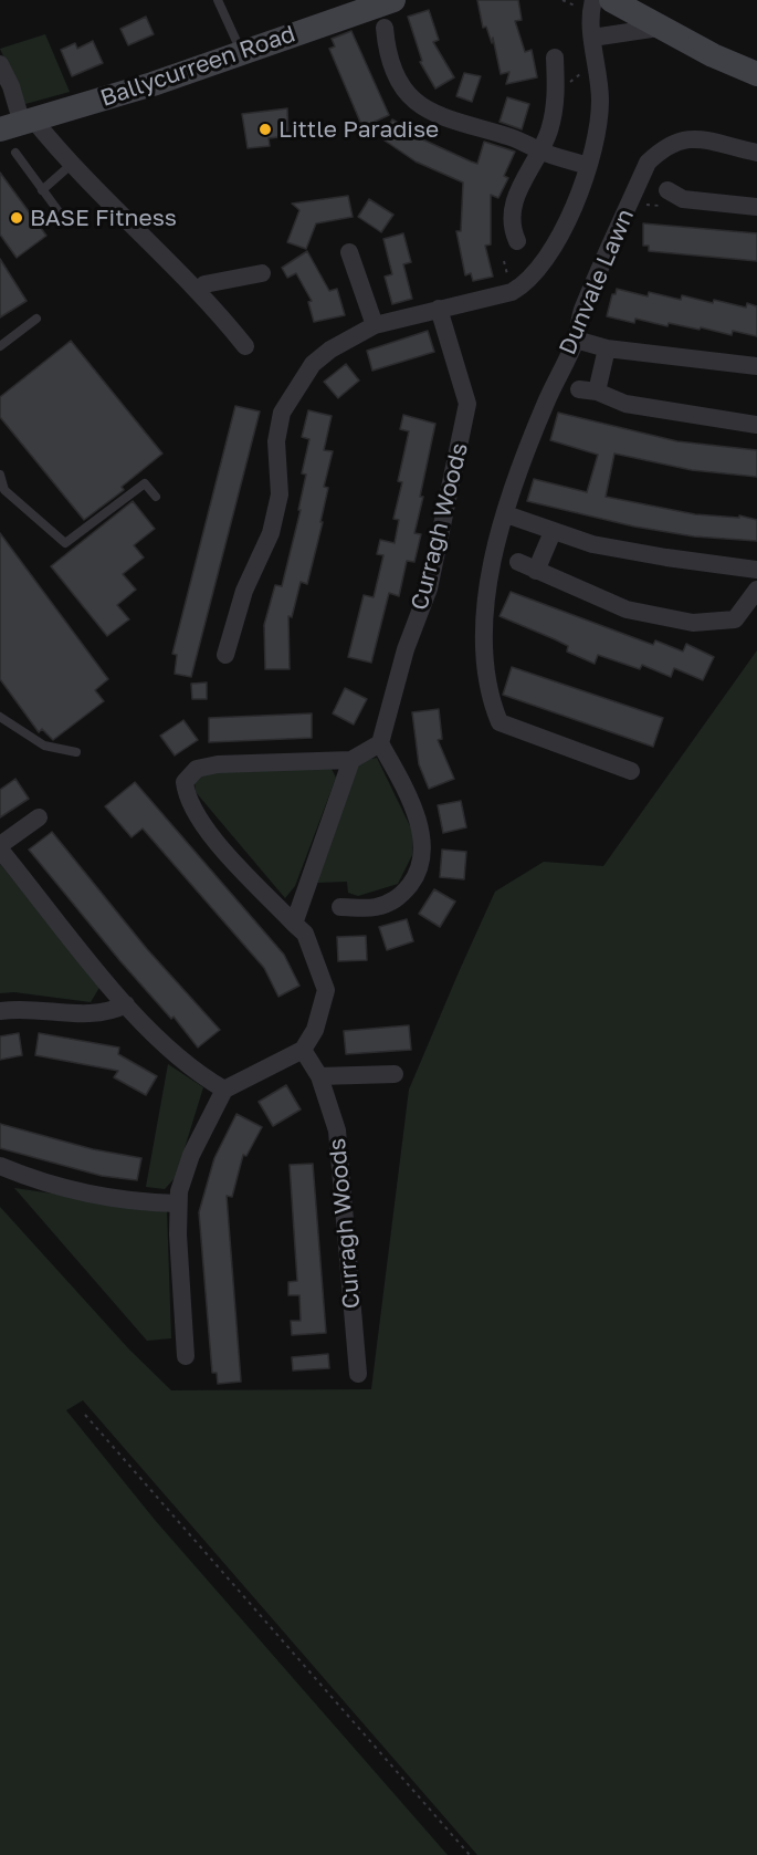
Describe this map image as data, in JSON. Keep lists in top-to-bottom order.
{
  "streets": {
    "main road": ["Ballycurreen Road"],
    "street": ["Dunvale Lawn", "Curragh Woods"]
  },
  "places": ["Little Paradise", "BASE Fitness"]
}
